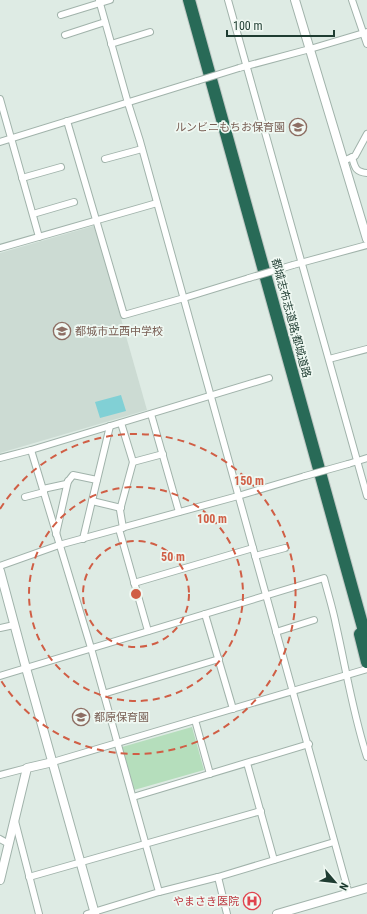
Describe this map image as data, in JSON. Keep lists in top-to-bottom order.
{
  "streets": {
    "highway": ["都城志布志道路;都城道路"]
  },
  "places": {
    "school or university": ["ルンビニもちお保育園", "都城市立西中学校", "都原保育園"],
    "hospital": ["やまさき医院"]
  },
  "scale_bar": "100 m",
  "north": "bottom right",
  "rings": ["150 m", "100 m", "50 m"]
}
